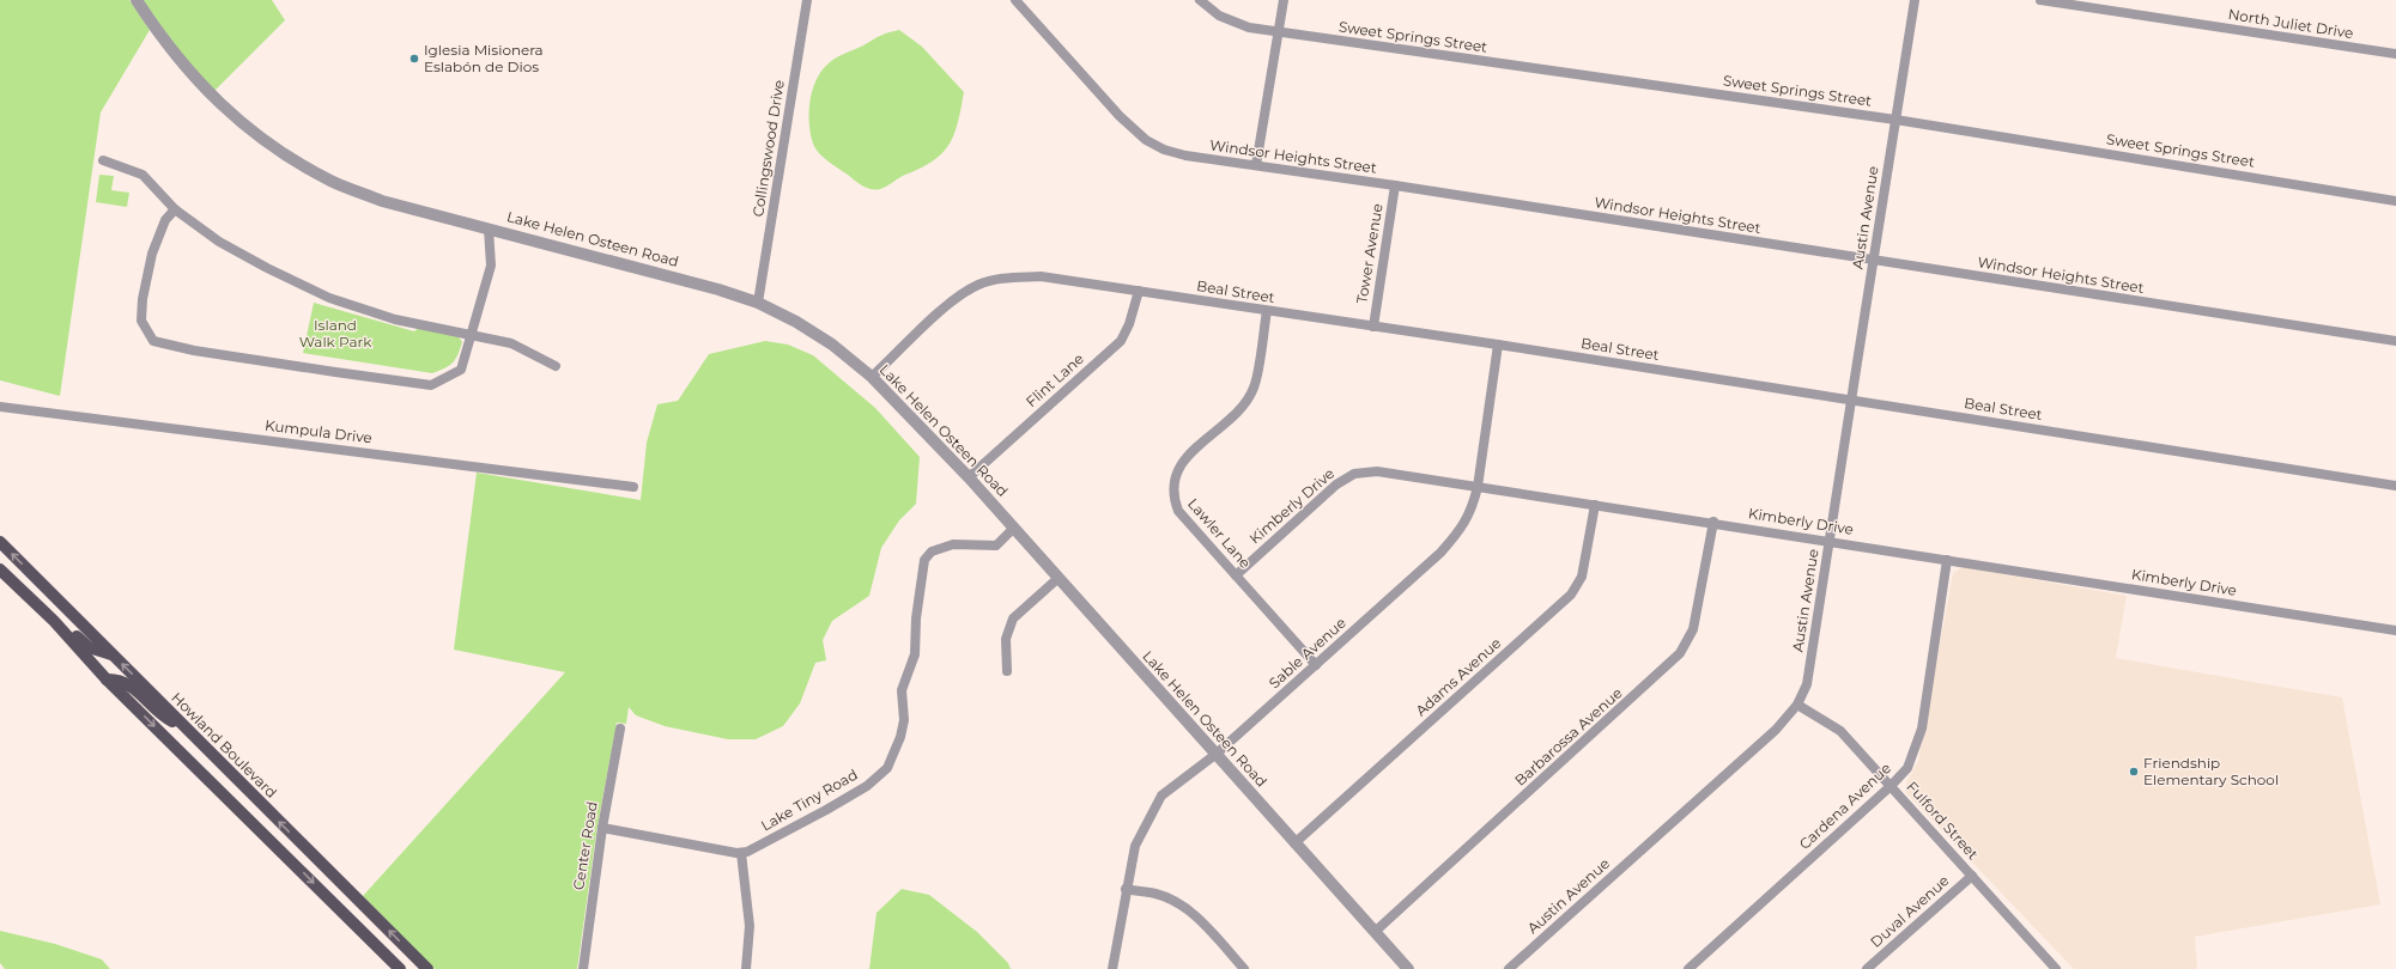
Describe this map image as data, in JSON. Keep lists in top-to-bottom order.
{
  "streets": {
    "main road": ["Howland Boulevard"],
    "street": [
      "North Juliet Drive",
      "Sweet Springs Street",
      "Collingswood Drive",
      "Windsor Heights Street",
      "Austin Avenue",
      "Lake Helen Osteen Road",
      "Tower Avenue",
      "Beal Street",
      "Flint Lane",
      "Kumpula Drive",
      "Kimberly Drive",
      "Lawler Lane",
      "Sable Avenue",
      "Adams Avenue",
      "Barbarossa Avenue",
      "Lake Tiny Road",
      "Cardena Avenue",
      "Fulford Street",
      "Center Road",
      "Duval Avenue"
    ]
  },
  "crossings": [
    ["Sweet Springs Street", "Austin Avenue"],
    ["Collingswood Drive", "Lake Helen Osteen Road"],
    ["Windsor Heights Street", "Austin Avenue"],
    ["Windsor Heights Street", "Tower Avenue"],
    ["Austin Avenue", "Beal Street"],
    ["Austin Avenue", "Kimberly Drive"],
    ["Austin Avenue", "Fulford Street"],
    ["Lake Helen Osteen Road", "Beal Street"],
    ["Lake Helen Osteen Road", "Flint Lane"],
    ["Lake Helen Osteen Road", "Sable Avenue"],
    ["Lake Helen Osteen Road", "Adams Avenue"],
    ["Lake Helen Osteen Road", "Barbarossa Avenue"],
    ["Lake Helen Osteen Road", "Lake Tiny Road"],
    ["Tower Avenue", "Beal Street"],
    ["Beal Street", "Flint Lane"],
    ["Beal Street", "Lawler Lane"],
    ["Beal Street", "Sable Avenue"],
    ["Kimberly Drive", "Lawler Lane"],
    ["Kimberly Drive", "Sable Avenue"],
    ["Kimberly Drive", "Adams Avenue"],
    ["Kimberly Drive", "Barbarossa Avenue"],
    ["Kimberly Drive", "Cardena Avenue"],
    ["Lawler Lane", "Sable Avenue"],
    ["Cardena Avenue", "Fulford Street"],
    ["Fulford Street", "Duval Avenue"]
  ],
  "parks": ["Island Walk Park"],
  "places": ["Iglesia Misionera Eslabón de Dios", "Friendship Elementary School"]
}
